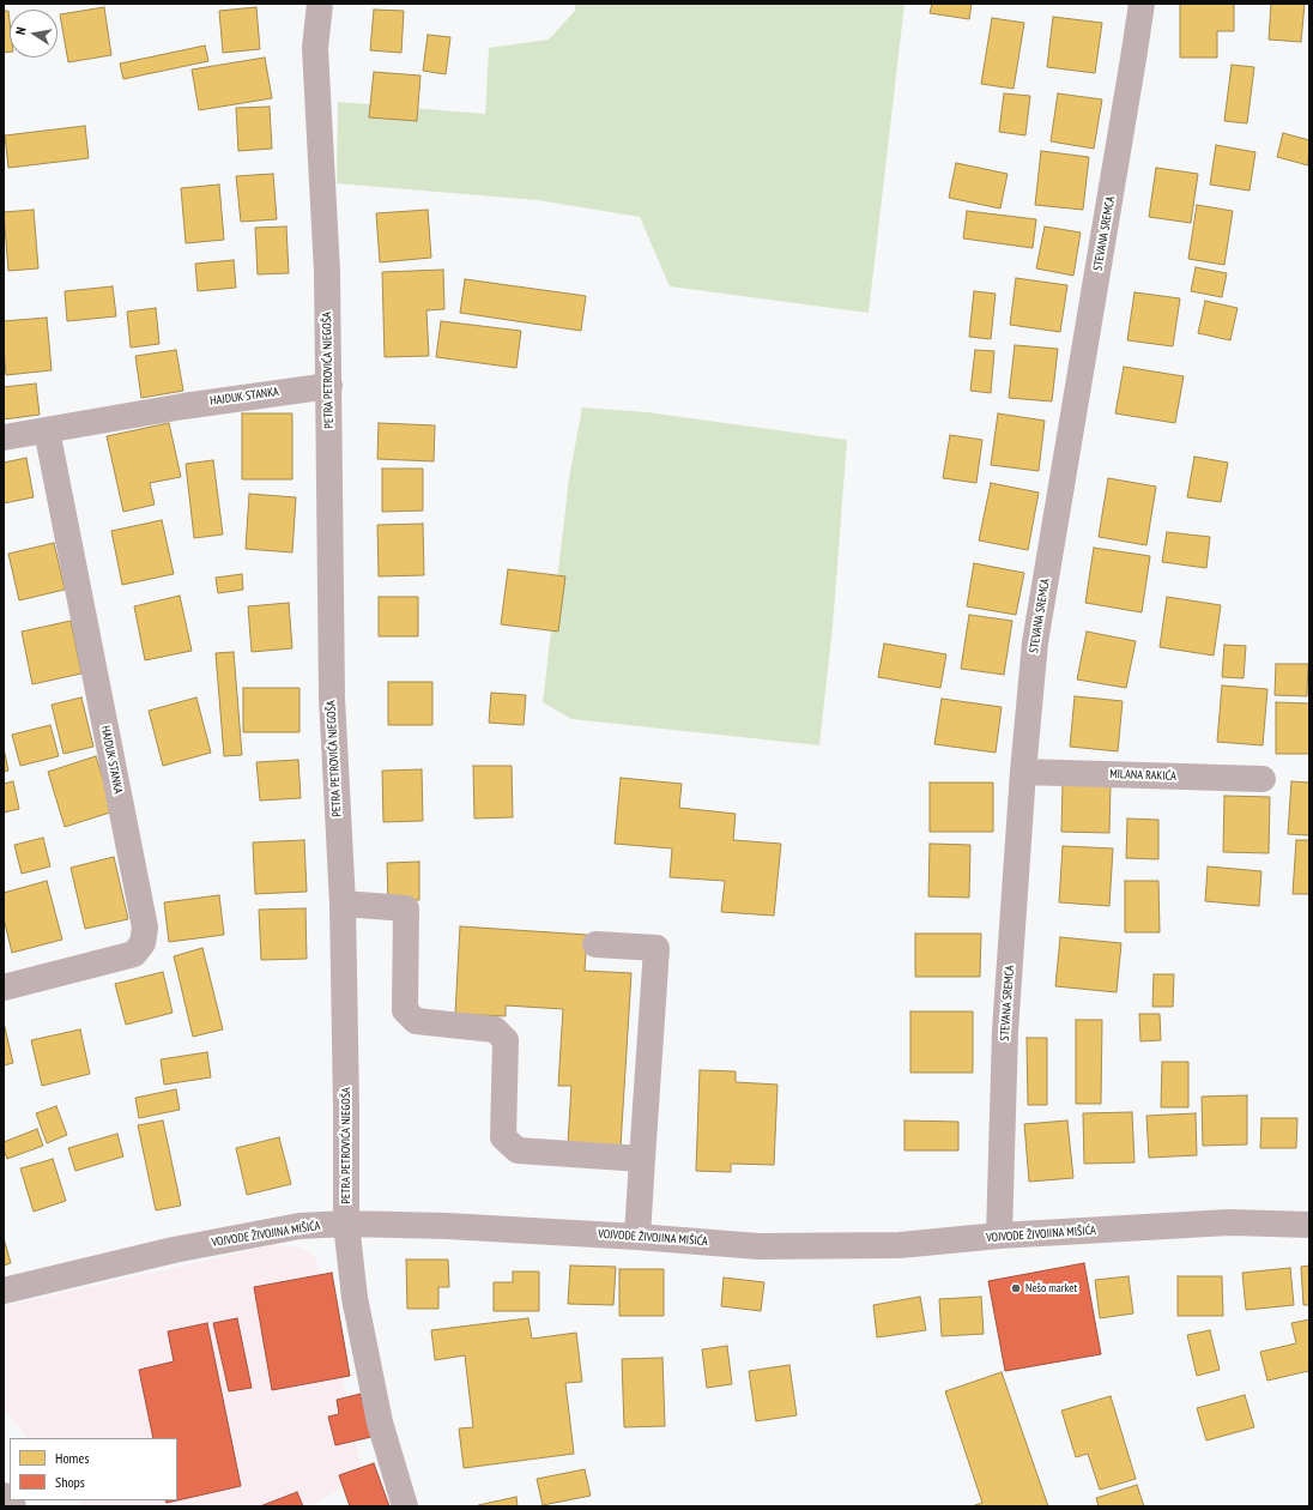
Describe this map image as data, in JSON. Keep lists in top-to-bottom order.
{
  "streets": {
    "street": [
      "STEVANA SREMCA",
      "PETRA PETROVIĆA NJEGOŠA",
      "HAJDUK STANKA",
      "MILANA RAKIĆA",
      "VOJVODE ŽIVOJINA MIŠIĆA"
    ]
  },
  "crossings": [
    ["STEVANA SREMCA", "MILANA RAKIĆA"],
    ["STEVANA SREMCA", "VOJVODE ŽIVOJINA MIŠIĆA"],
    ["PETRA PETROVIĆA NJEGOŠA", "HAJDUK STANKA"],
    ["PETRA PETROVIĆA NJEGOŠA", "VOJVODE ŽIVOJINA MIŠIĆA"]
  ],
  "places": ["Nešo market"],
  "legend": ["Homes", "Shops"],
  "north": "left"
}
